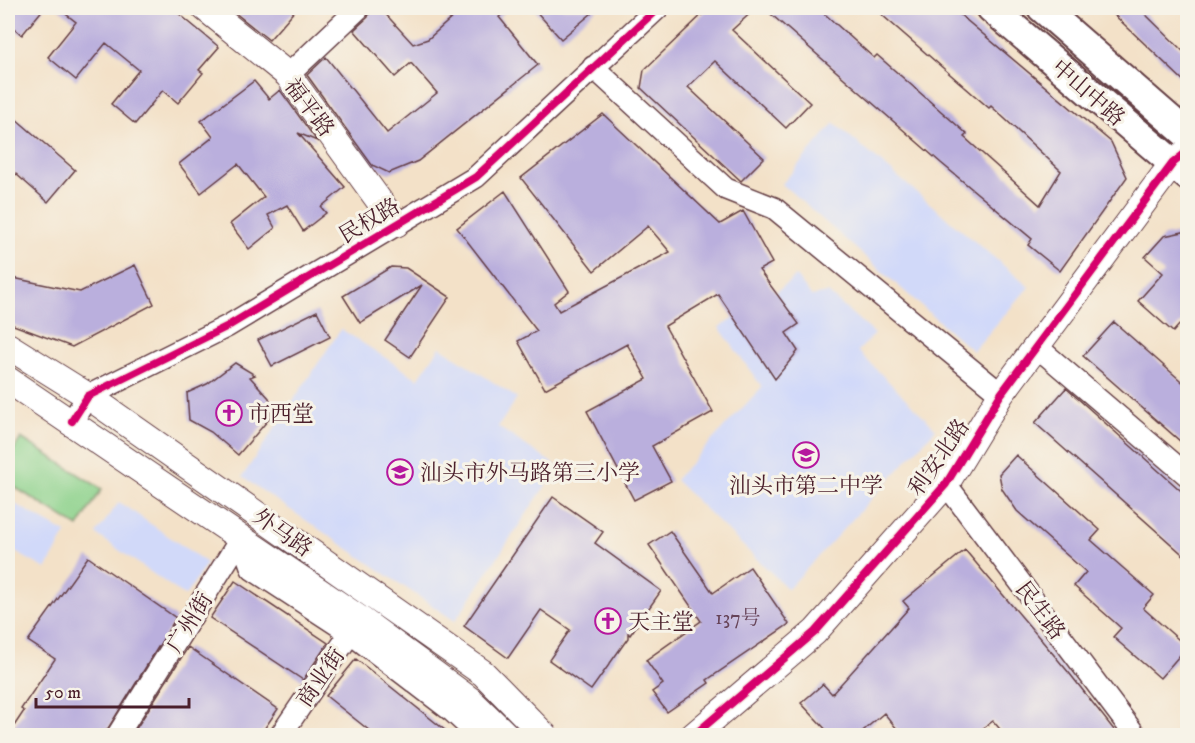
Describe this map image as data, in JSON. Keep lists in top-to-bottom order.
{
  "streets": {
    "main road": ["中山中路"],
    "street": [
      "福平路",
      "民权路",
      "利安北路",
      "外马路",
      "民生路",
      "广州街",
      "商业街"
    ]
  },
  "crossings": [
    ["中山中路", "利安北路"],
    ["福平路", "民权路"],
    ["民权路", "外马路"],
    ["利安北路", "民生路"],
    ["外马路", "广州街"],
    ["外马路", "商业街"]
  ],
  "places": {
    "church": ["市西堂", "天主堂"],
    "school or university": ["汕头市第二中学", "汕头市外马路第三小学"]
  },
  "house_numbers": ["137号"],
  "scale_bar": "50 m"
}
